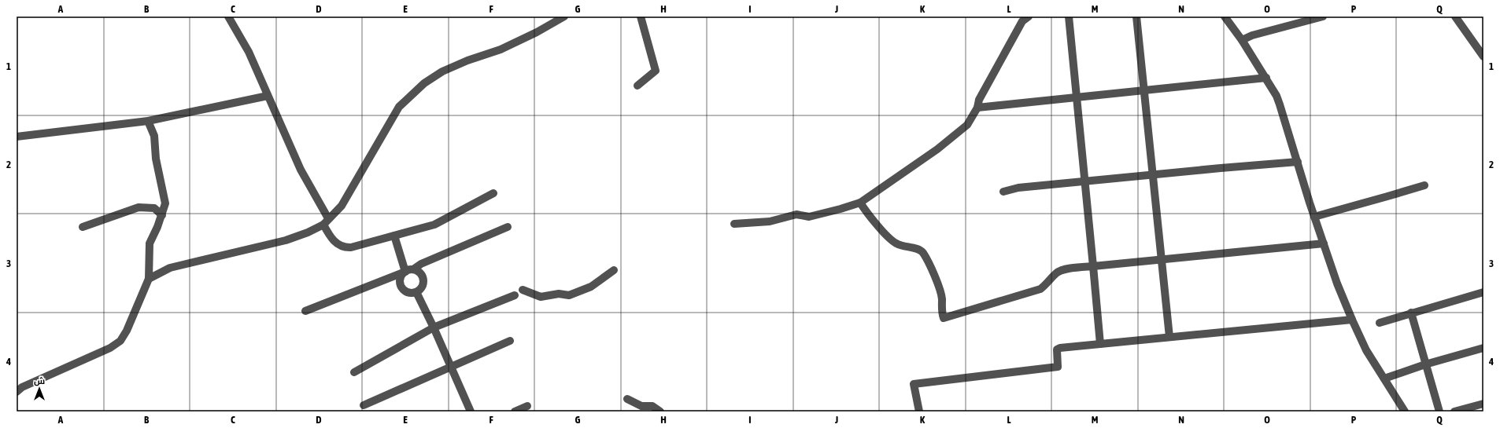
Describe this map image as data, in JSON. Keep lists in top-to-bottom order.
{
  "north": "top",
  "grid": {
    "columns": [
      "A",
      "B",
      "C",
      "D",
      "E",
      "F",
      "G",
      "H",
      "I",
      "J",
      "K",
      "L",
      "M",
      "N",
      "O",
      "P",
      "Q"
    ],
    "rows": [
      "1",
      "2",
      "3",
      "4"
    ]
  }
}
